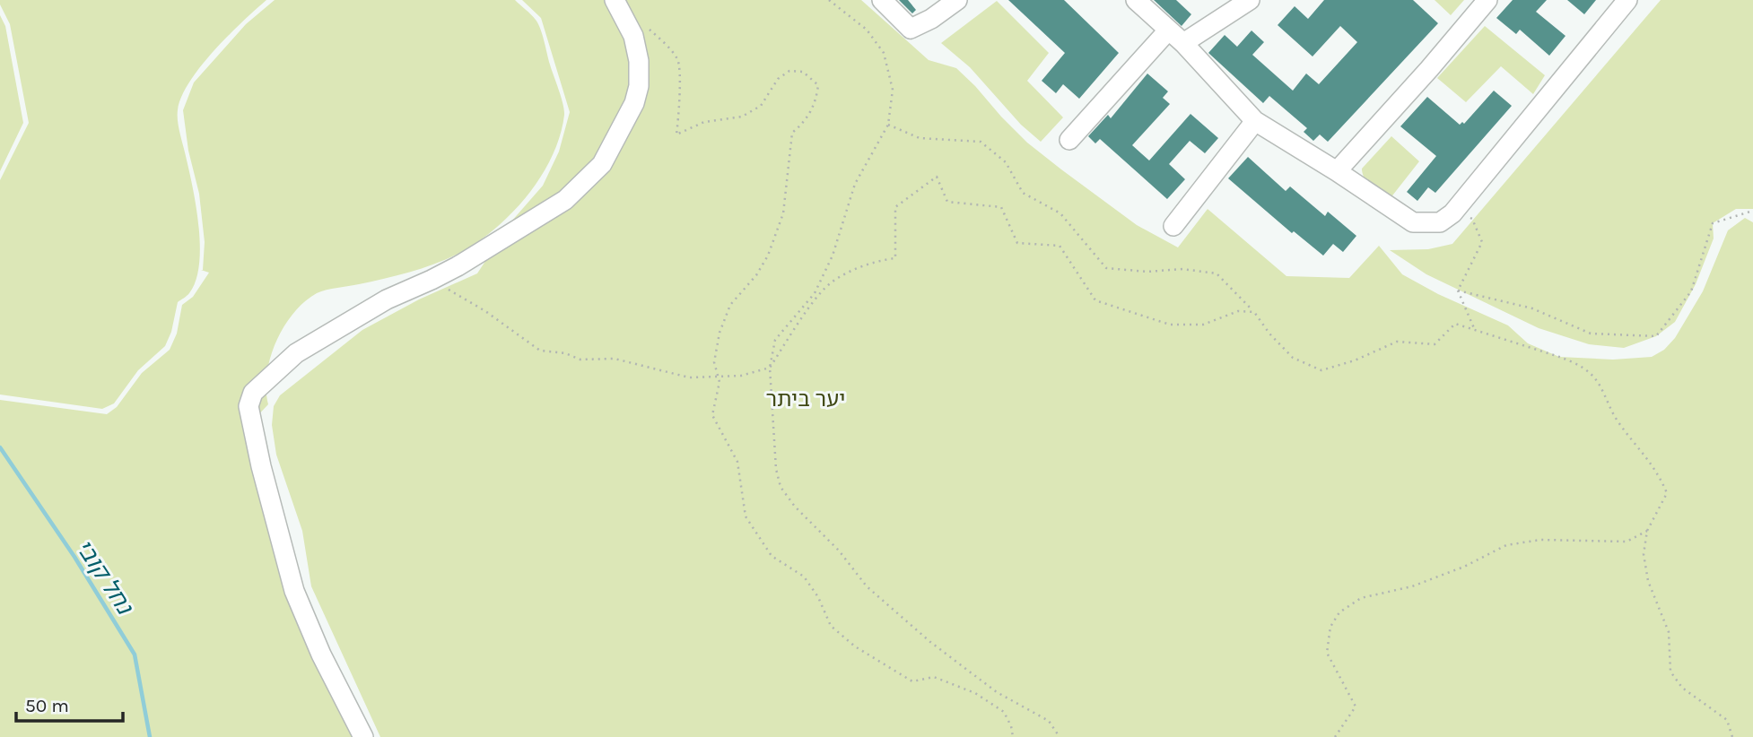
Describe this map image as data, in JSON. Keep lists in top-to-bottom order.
{
  "water": ["נחל קובי"],
  "parks": ["יער ביתר"],
  "scale_bar": "50 m"
}
